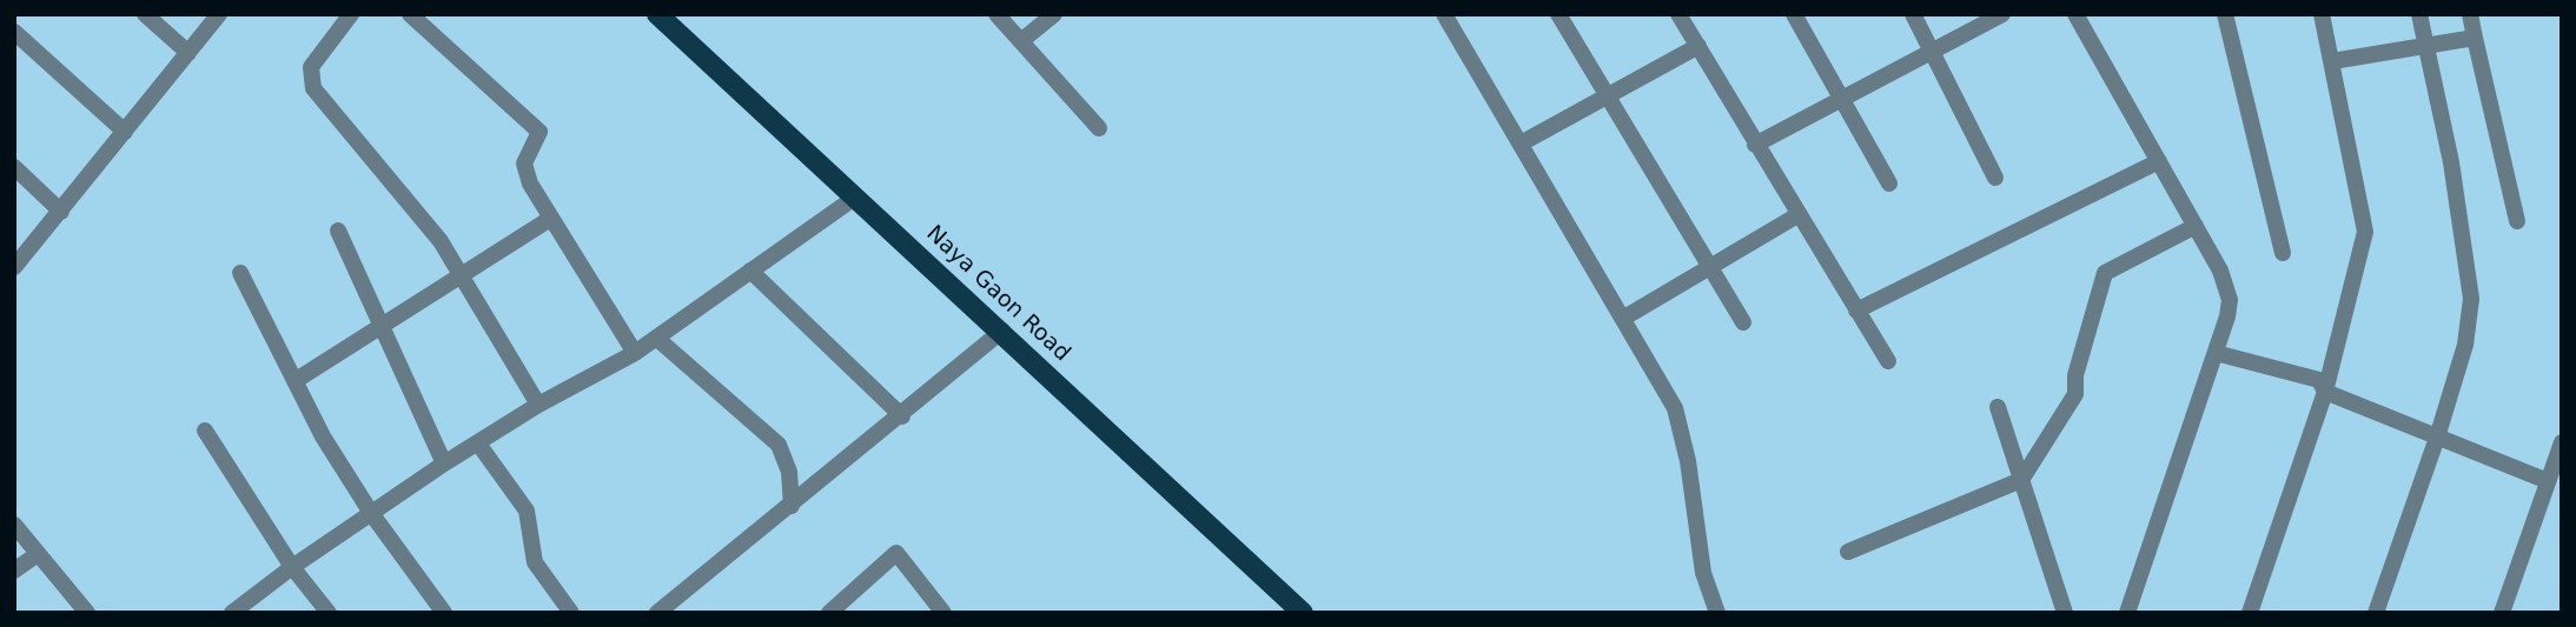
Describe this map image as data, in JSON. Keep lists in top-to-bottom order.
{
  "streets": {
    "main road": ["Naya Gaon Road"]
  }
}
